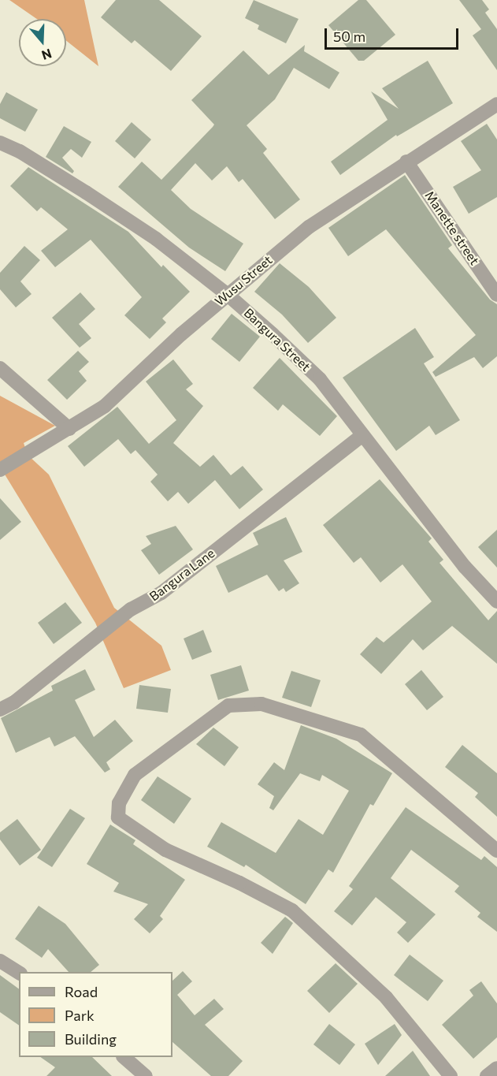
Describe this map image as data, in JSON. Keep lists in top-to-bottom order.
{
  "streets": {
    "street": [
      "Manette street",
      "Wusu Street",
      "Bangura Street",
      "Bangura Lane"
    ]
  },
  "crossings": [
    ["Manette street", "Wusu Street"],
    ["Wusu Street", "Bangura Street"],
    ["Bangura Street", "Bangura Lane"]
  ],
  "legend": ["Road", "Park", "Building"],
  "scale_bar": "50 m",
  "north": "bottom"
}
